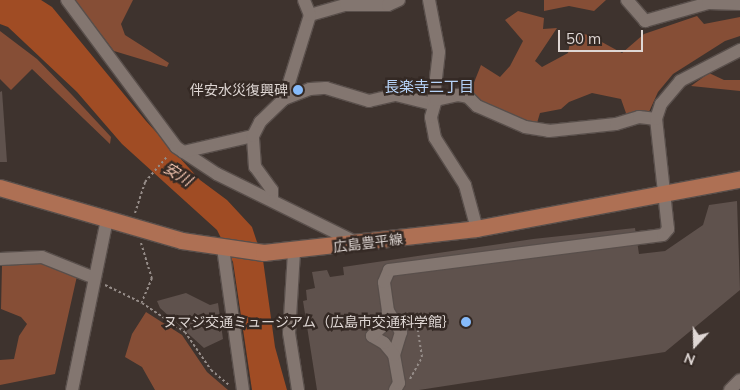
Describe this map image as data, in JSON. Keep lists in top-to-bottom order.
{
  "streets": {
    "main road": ["広島豊平線"]
  },
  "districts": ["長楽寺二丁目"],
  "water": ["安川"],
  "places": ["伴安水災復興碑", "ヌマジ交通ミュージアム（広島市交通科学館｝"],
  "scale_bar": "50 m",
  "north": "bottom"
}
